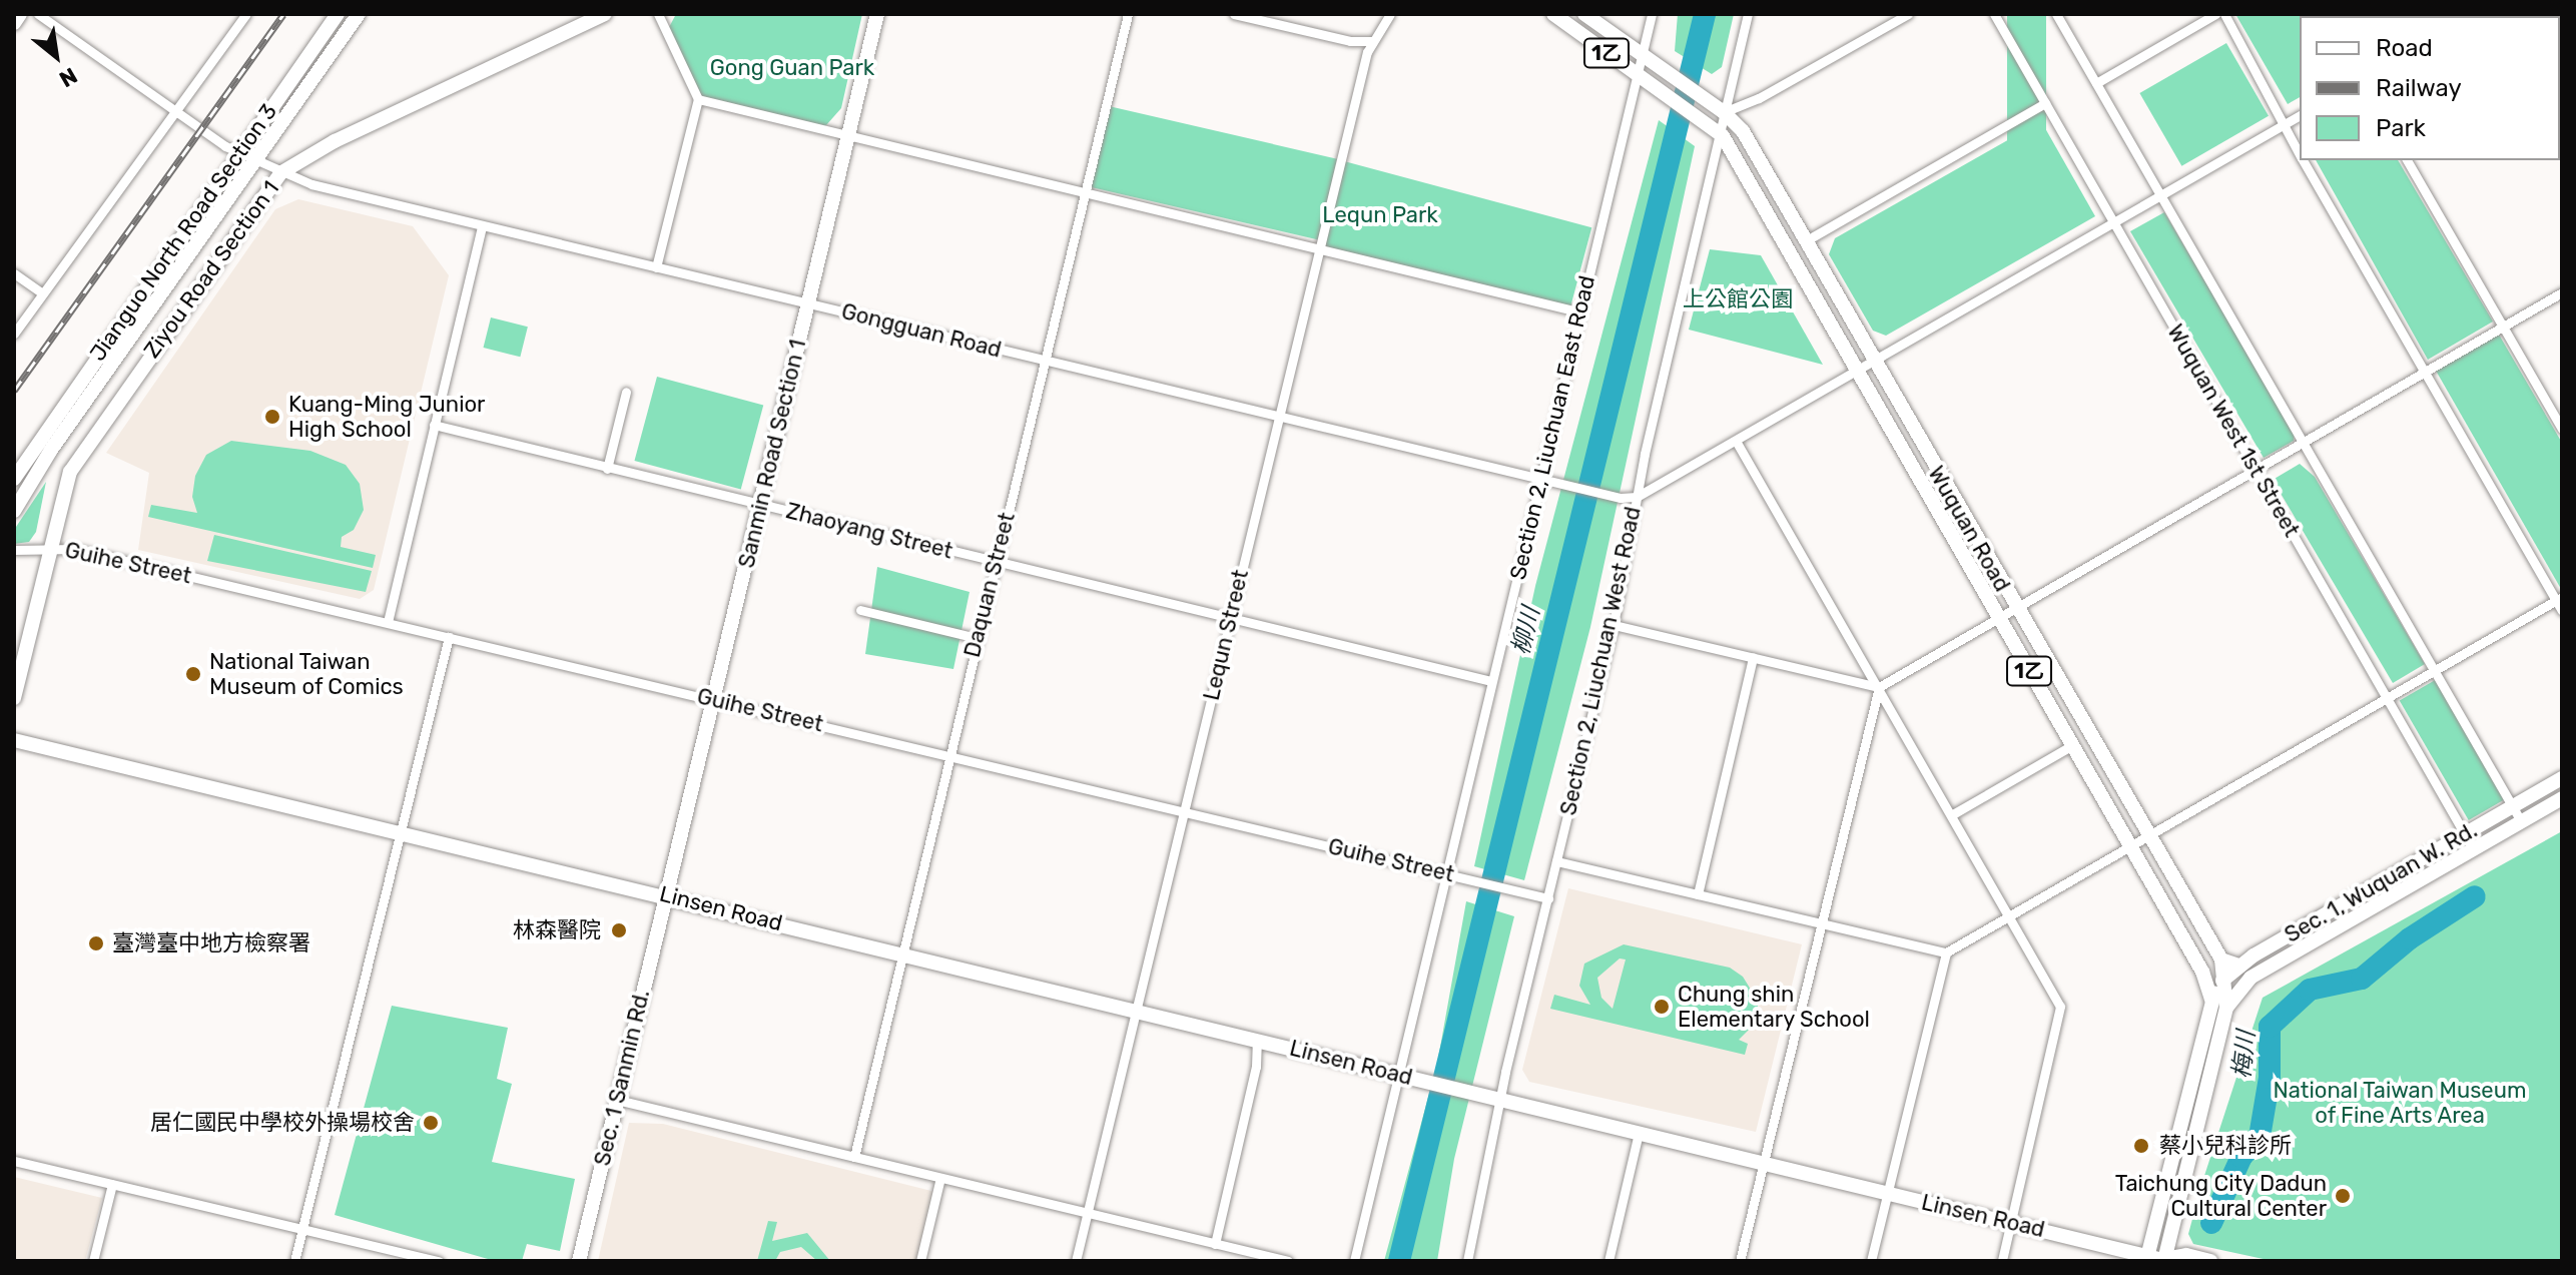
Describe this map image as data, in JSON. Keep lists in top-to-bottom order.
{
  "streets": {
    "main road": [
      "1乙",
      "Jianguo North Road Section 3",
      "Ziyou Road Section 1",
      "Sanmin Road Section 1",
      "Wuquan Road",
      "Sec. 1, Wuquan W. Rd.",
      "Linsen Road",
      "Sec. 1 Sanmin Rd."
    ],
    "street": [
      "Gongguan Road",
      "Section 2, Liuchuan East Road",
      "Wuquan West 1st Street",
      "Zhaoyang Street",
      "Guihe Street",
      "Daquan Street",
      "Lequn Street",
      "Section 2, Liuchuan West Road"
    ]
  },
  "crossings": [
    ["1乙", "Section 2, Liuchuan East Road"],
    ["1乙", "Wuquan Road"],
    ["1乙", "Section 2, Liuchuan West Road"],
    ["Jianguo North Road Section 3", "Gongguan Road"],
    ["Ziyou Road Section 1", "Gongguan Road"],
    ["Ziyou Road Section 1", "Guihe Street"],
    ["Gongguan Road", "Section 2, Liuchuan East Road"],
    ["Gongguan Road", "Sanmin Road Section 1"],
    ["Gongguan Road", "Daquan Street"],
    ["Gongguan Road", "Lequn Street"],
    ["Gongguan Road", "Section 2, Liuchuan West Road"],
    ["Section 2, Liuchuan East Road", "Wuquan Road"],
    ["Section 2, Liuchuan East Road", "Zhaoyang Street"],
    ["Section 2, Liuchuan East Road", "Guihe Street"],
    ["Section 2, Liuchuan East Road", "Linsen Road"],
    ["Wuquan West 1st Street", "Sec. 1, Wuquan W. Rd."],
    ["Sanmin Road Section 1", "Zhaoyang Street"],
    ["Sanmin Road Section 1", "Guihe Street"],
    ["Sanmin Road Section 1", "Linsen Road"],
    ["Sanmin Road Section 1", "Sec. 1 Sanmin Rd."],
    ["Wuquan Road", "Section 2, Liuchuan West Road"],
    ["Wuquan Road", "Sec. 1, Wuquan W. Rd."],
    ["Wuquan Road", "Linsen Road"],
    ["Zhaoyang Street", "Daquan Street"],
    ["Zhaoyang Street", "Lequn Street"],
    ["Guihe Street", "Daquan Street"],
    ["Guihe Street", "Lequn Street"],
    ["Guihe Street", "Section 2, Liuchuan West Road"],
    ["Daquan Street", "Linsen Road"],
    ["Lequn Street", "Linsen Road"],
    ["Section 2, Liuchuan West Road", "Linsen Road"],
    ["Linsen Road", "Sec. 1 Sanmin Rd."]
  ],
  "water": ["柳川", "梅川"],
  "parks": [
    "Gong Guan Park",
    "Lequn Park",
    "上公館公園",
    "National Taiwan Museum of Fine Arts Area"
  ],
  "places": [
    "Kuang-Ming Junior High School",
    "National Taiwan Museum of Comics",
    "林森醫院",
    "臺灣臺中地方檢察署",
    "Chung shin Elementary School",
    "居仁國民中學校外操場校舍",
    "蔡小兒科診所",
    "Taichung City Dadun Cultural Center"
  ],
  "legend": ["Road", "Railway", "Park"],
  "north": "bottom right"
}
